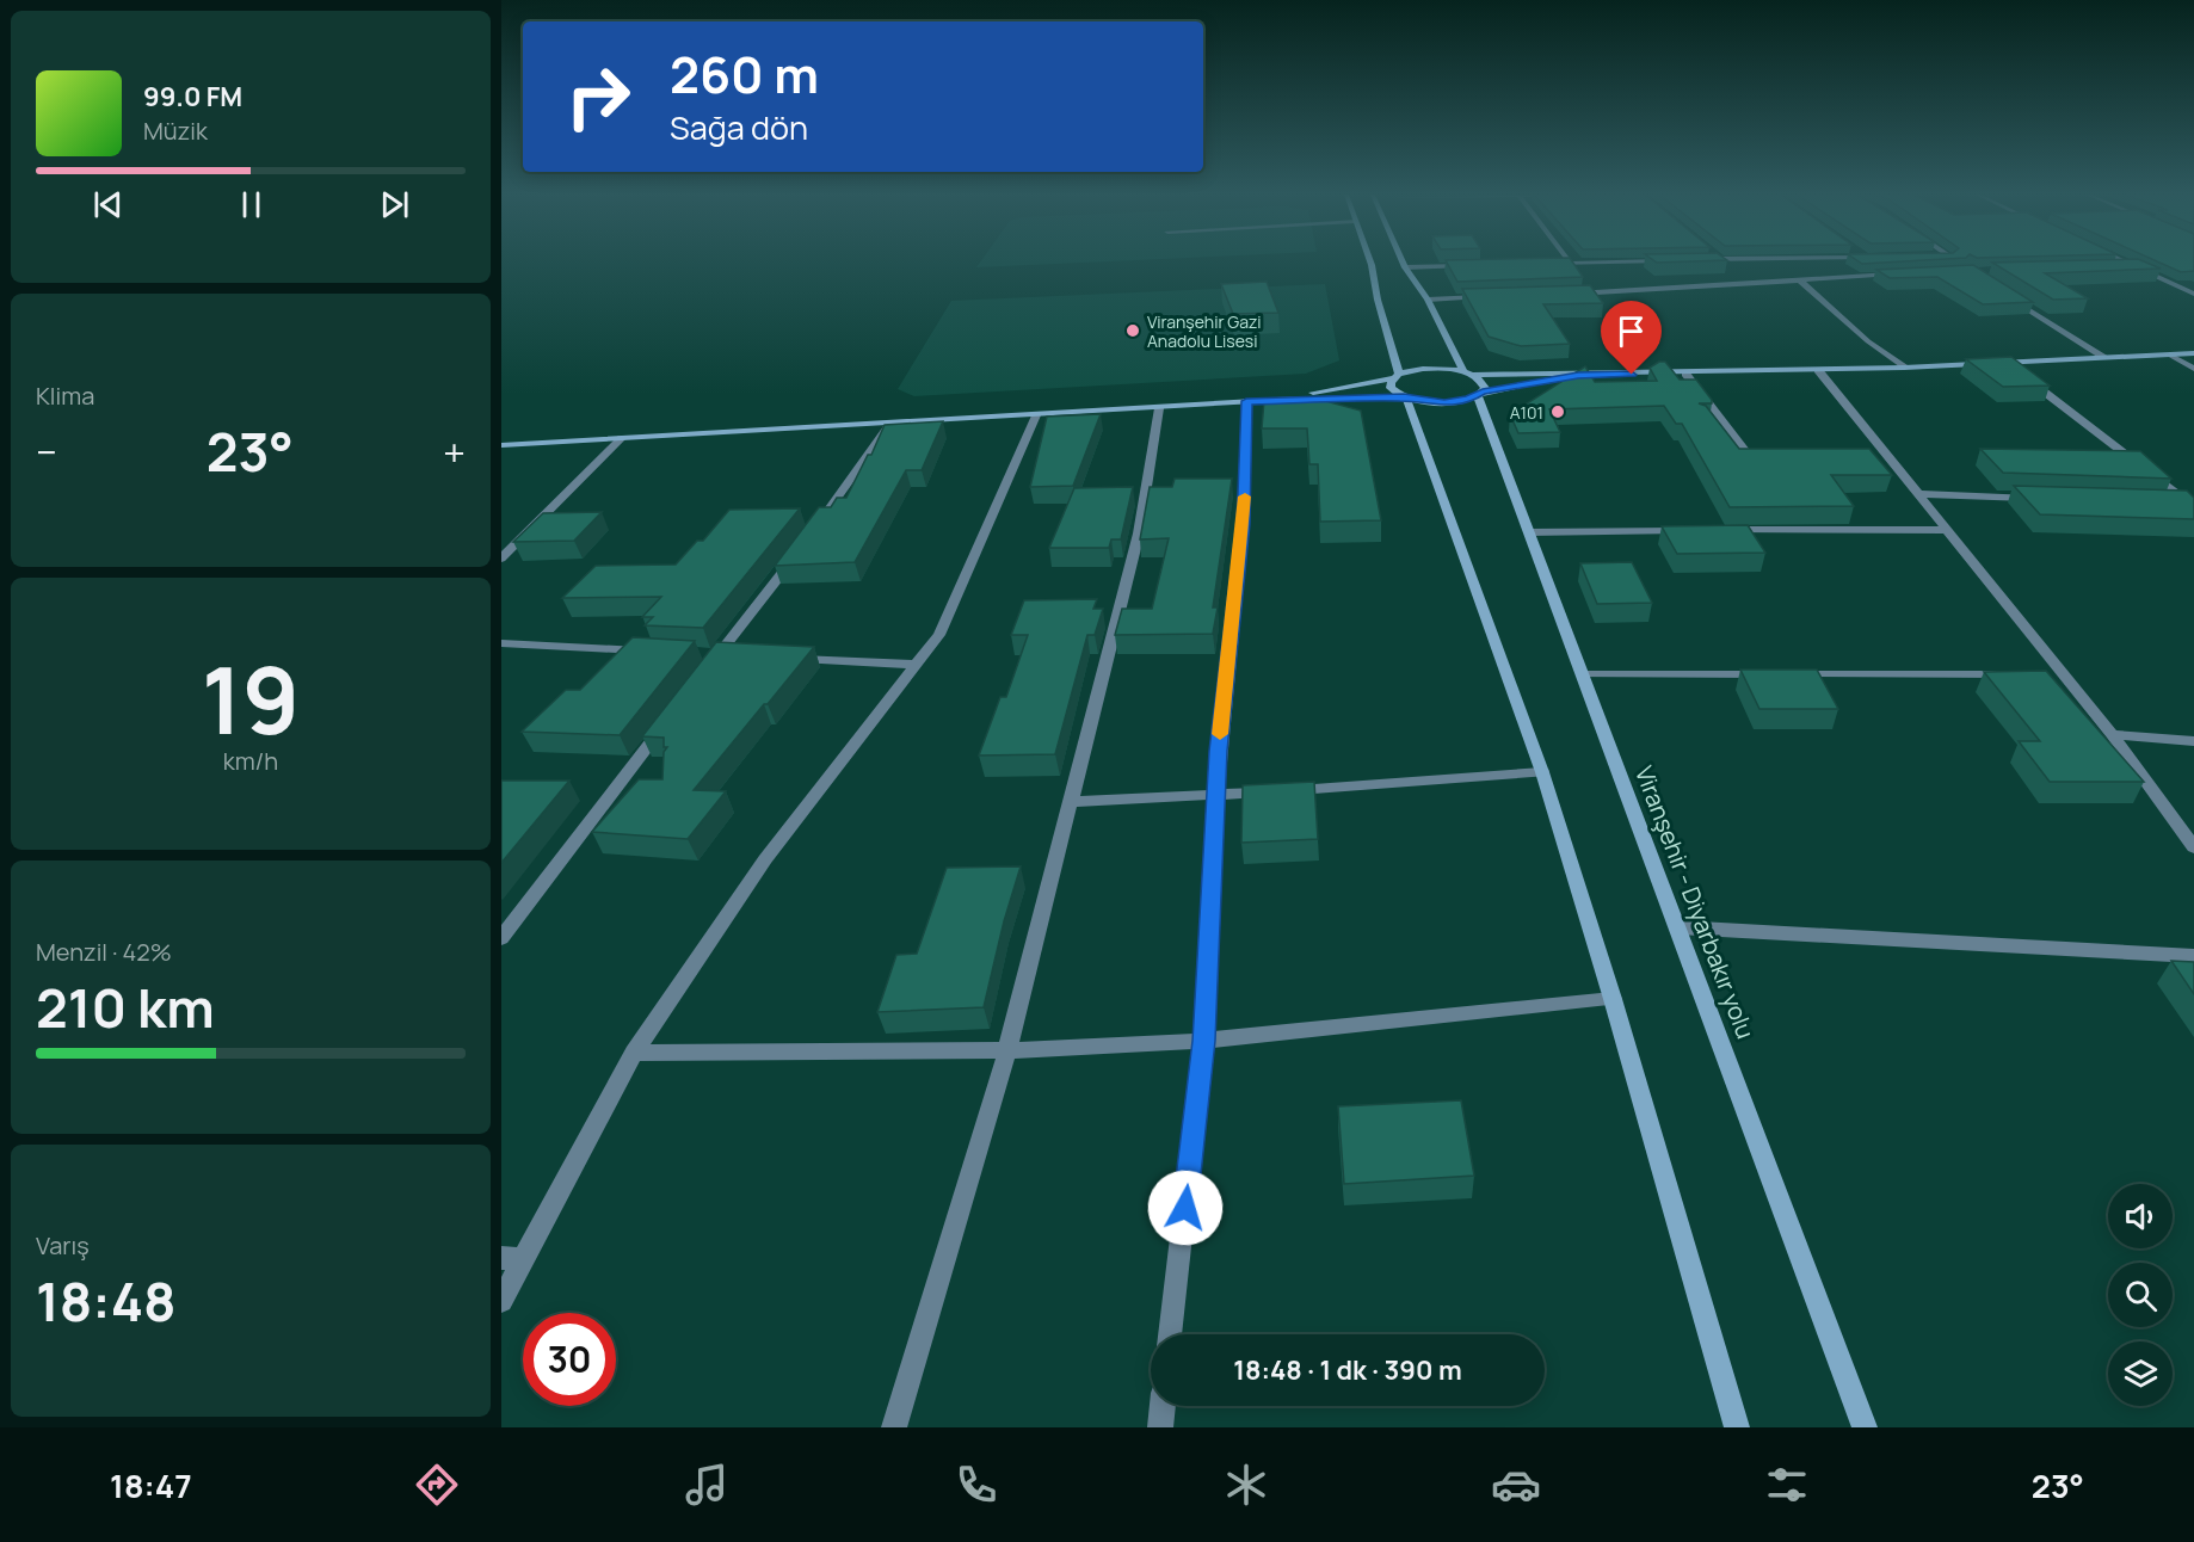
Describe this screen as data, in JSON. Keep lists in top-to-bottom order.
{
  "streets": {
    "main road": ["Viranşehir - Diyarbakır yolu"]
  },
  "places": ["Viranşehir Gazi Anadolu Lisesi", "A101"],
  "page": {
    "turn": ["260 m", "Sağa dön"],
    "song": ["99.0 FM", "Müzik"],
    "tile": [
      "Klima",
      ["19", "km/h"],
      ["Menzil · 42%", "210 km"],
      ["Varış", "18:48"]
    ],
    "heat": ["−", "23°", "+"],
    "limit": "30",
    "trip": "18:48 · 1 dk · 390 m",
    "tabs": ["18:47", "23°"]
  }
}
